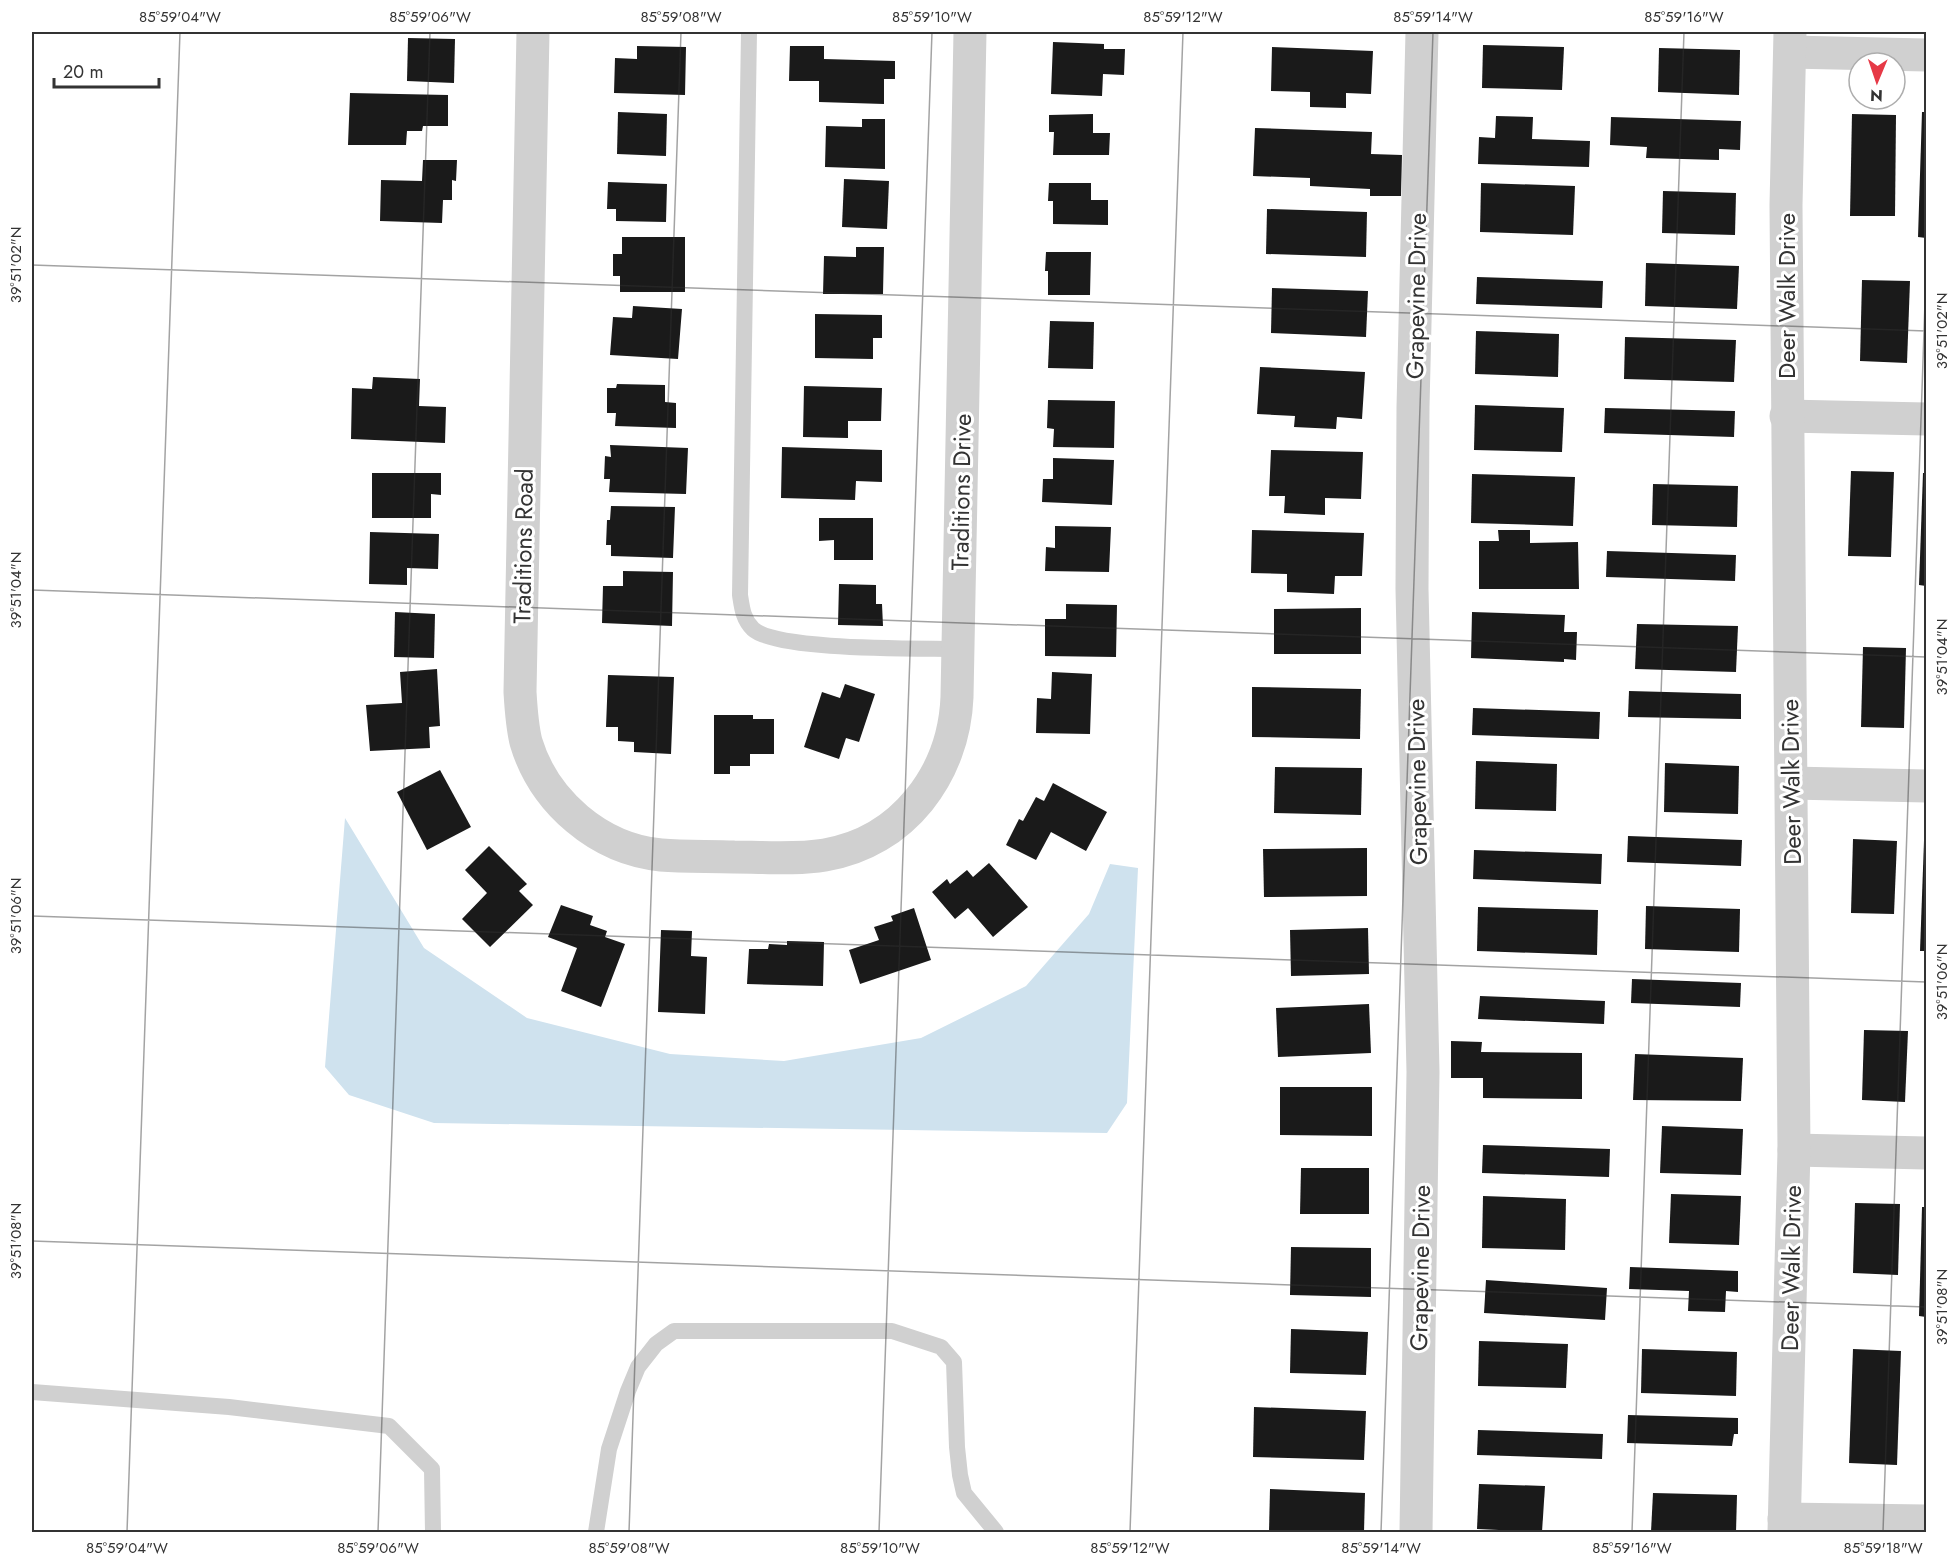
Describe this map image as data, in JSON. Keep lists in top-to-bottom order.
{
  "streets": {
    "street": [
      "Grapevine Drive",
      "Deer Walk Drive",
      "Traditions Drive",
      "Traditions Road"
    ]
  },
  "crossings": [
    ["Traditions Drive", "Traditions Road"]
  ],
  "scale_bar": "20 m",
  "north": "bottom",
  "coordinates": [
    "85°59'04\"W",
    "85°59'06\"W",
    "85°59'08\"W",
    "85°59'10\"W",
    "85°59'12\"W",
    "85°59'14\"W",
    "85°59'16\"W",
    "39°51'02\"N",
    "39°51'04\"N",
    "39°51'06\"N",
    "39°51'08\"N",
    "85°59'18\"W"
  ]
}
